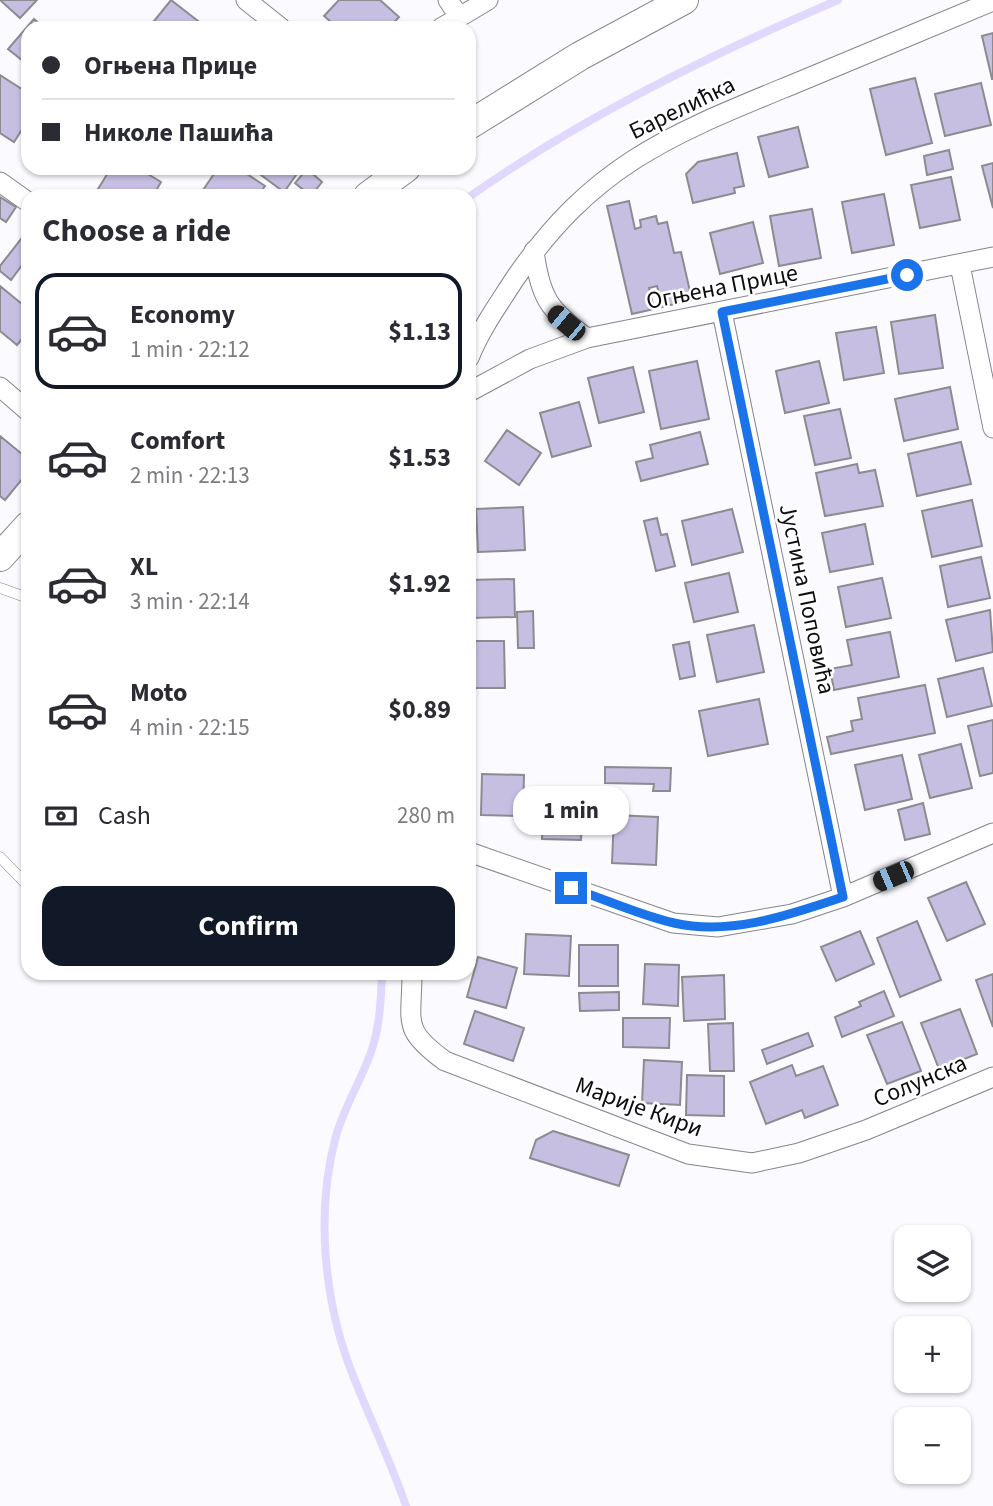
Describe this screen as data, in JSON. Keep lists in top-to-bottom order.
{
  "streets": {
    "street": [
      "Барелићка",
      "Огњена Прице",
      "Јустина Поповића",
      "Солунска",
      "Марије Кири"
    ]
  },
  "crossings": [
    ["Огњена Прице", "Јустина Поповића"],
    ["Солунска", "Марије Кири"]
  ],
  "page": {
    "banner": ["Огњена Прице", "Николе Пашића"],
    "heading": "Choose a ride",
    "list": [
      {
        "name": "Economy",
        "note": "1 min · 22:12",
        "value": "$1.13"
      },
      {
        "name": "Comfort",
        "note": "2 min · 22:13",
        "value": "$1.53"
      },
      {
        "name": "XL",
        "note": "3 min · 22:14",
        "value": "$1.92"
      },
      {
        "name": "Moto",
        "note": "4 min · 22:15",
        "value": "$0.89"
      }
    ],
    "pay": ["Cash", "280 m"],
    "bubble": "1 min",
    "buttons": "Confirm",
    "map_buttons": ["+", "−"]
  }
}
